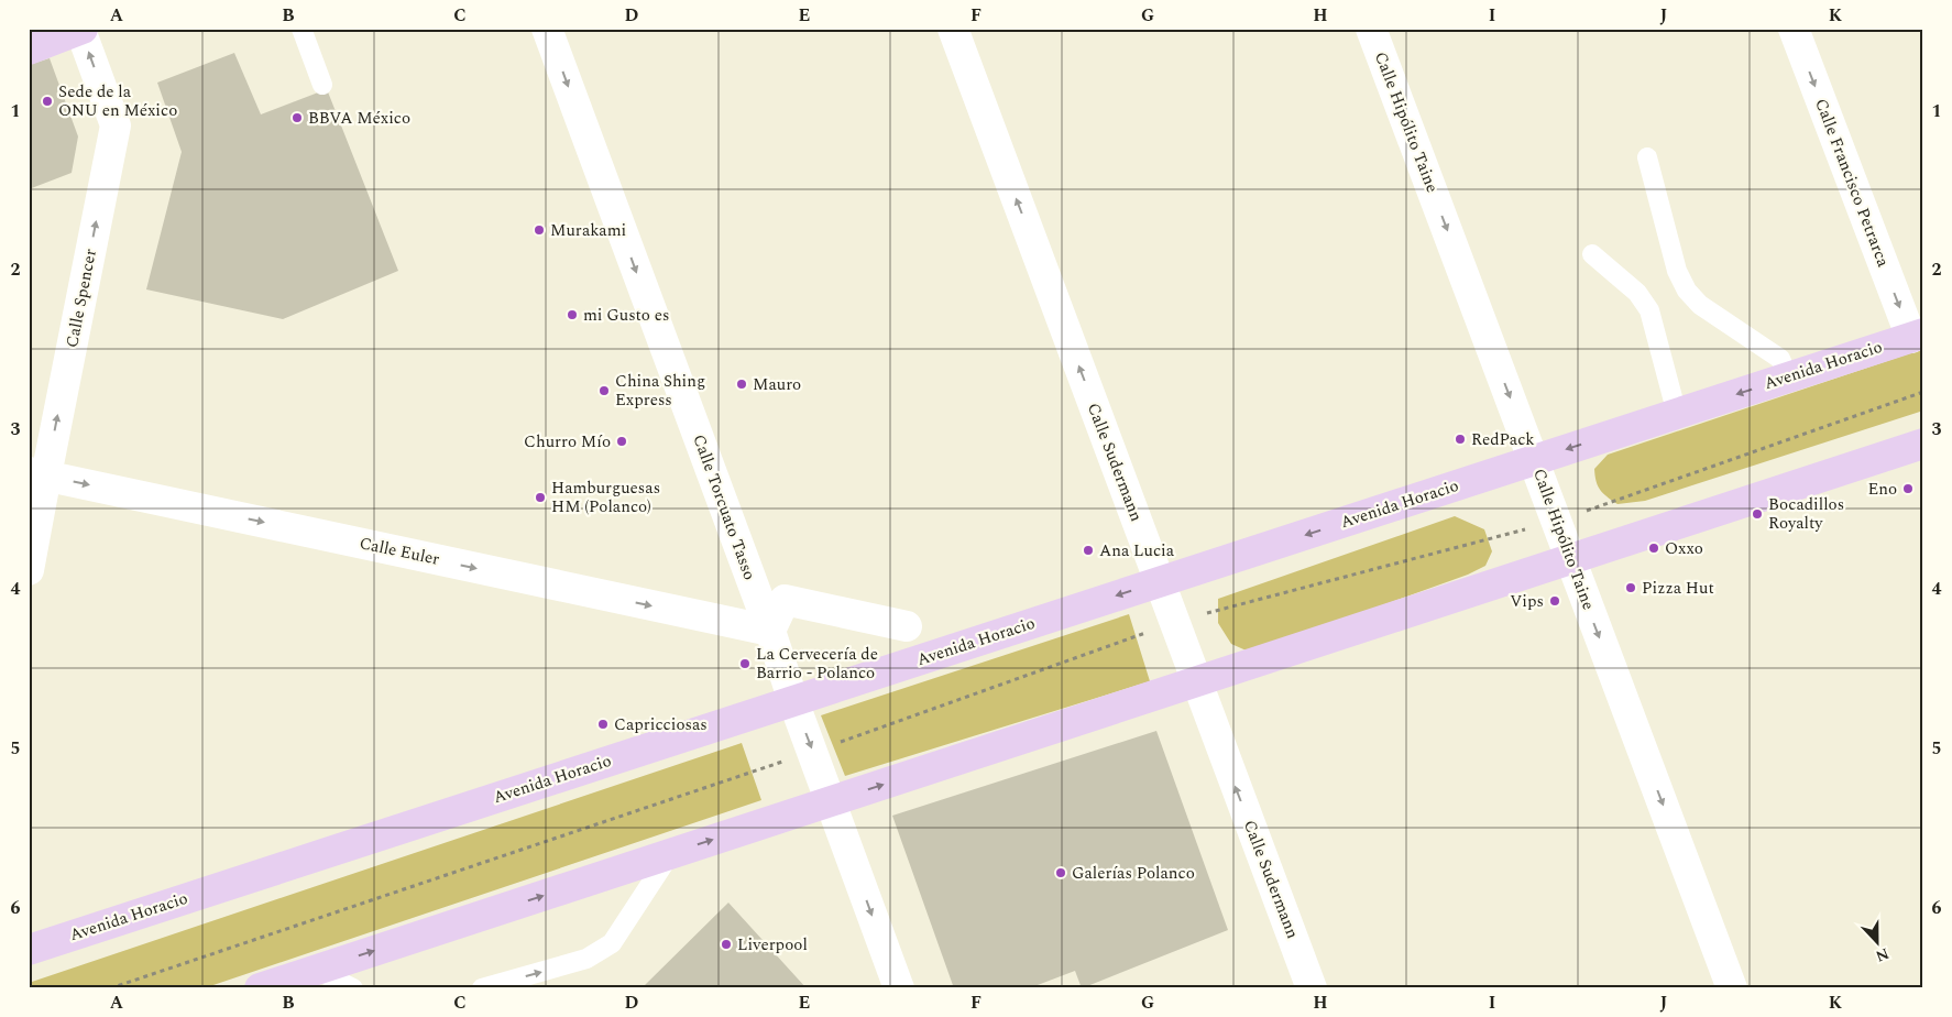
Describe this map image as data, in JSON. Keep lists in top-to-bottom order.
{
  "streets": {
    "street": [
      "Calle Hipólito Taine",
      "Calle Francisco Petrarca",
      "Calle Spencer",
      "Avenida Horacio",
      "Calle Sudermann",
      "Calle Torcuato Tasso",
      "Calle Euler"
    ]
  },
  "crossings": [
    ["Calle Hipólito Taine", "Avenida Horacio"],
    ["Calle Francisco Petrarca", "Avenida Horacio"],
    ["Calle Spencer", "Calle Euler"],
    ["Avenida Horacio", "Calle Sudermann"],
    ["Avenida Horacio", "Calle Torcuato Tasso"],
    ["Calle Torcuato Tasso", "Calle Euler"]
  ],
  "one_way": [
    "Calle Hipólito Taine",
    "Calle Francisco Petrarca",
    "Calle Spencer",
    "Calle Sudermann",
    "Calle Torcuato Tasso",
    "Calle Euler"
  ],
  "places": [
    "Sede de la ONU en México",
    "BBVA México",
    "Murakami",
    "mi Gusto es",
    "Mauro",
    "China Shing Express",
    "RedPack",
    "Churro Mío",
    "Eno",
    "Hamburguesas HM (Polanco)",
    "Bocadillos Royalty",
    "Oxxo",
    "Ana Lucia",
    "Pizza Hut",
    "Vips",
    "La Cervecería de Barrio - Polanco",
    "Capricciosas",
    "Galerías Polanco",
    "Liverpool"
  ],
  "north": "bottom",
  "grid": {
    "columns": [
      "A",
      "B",
      "C",
      "D",
      "E",
      "F",
      "G",
      "H",
      "I",
      "J",
      "K"
    ],
    "rows": [
      "1",
      "2",
      "3",
      "4",
      "5",
      "6"
    ]
  }
}
